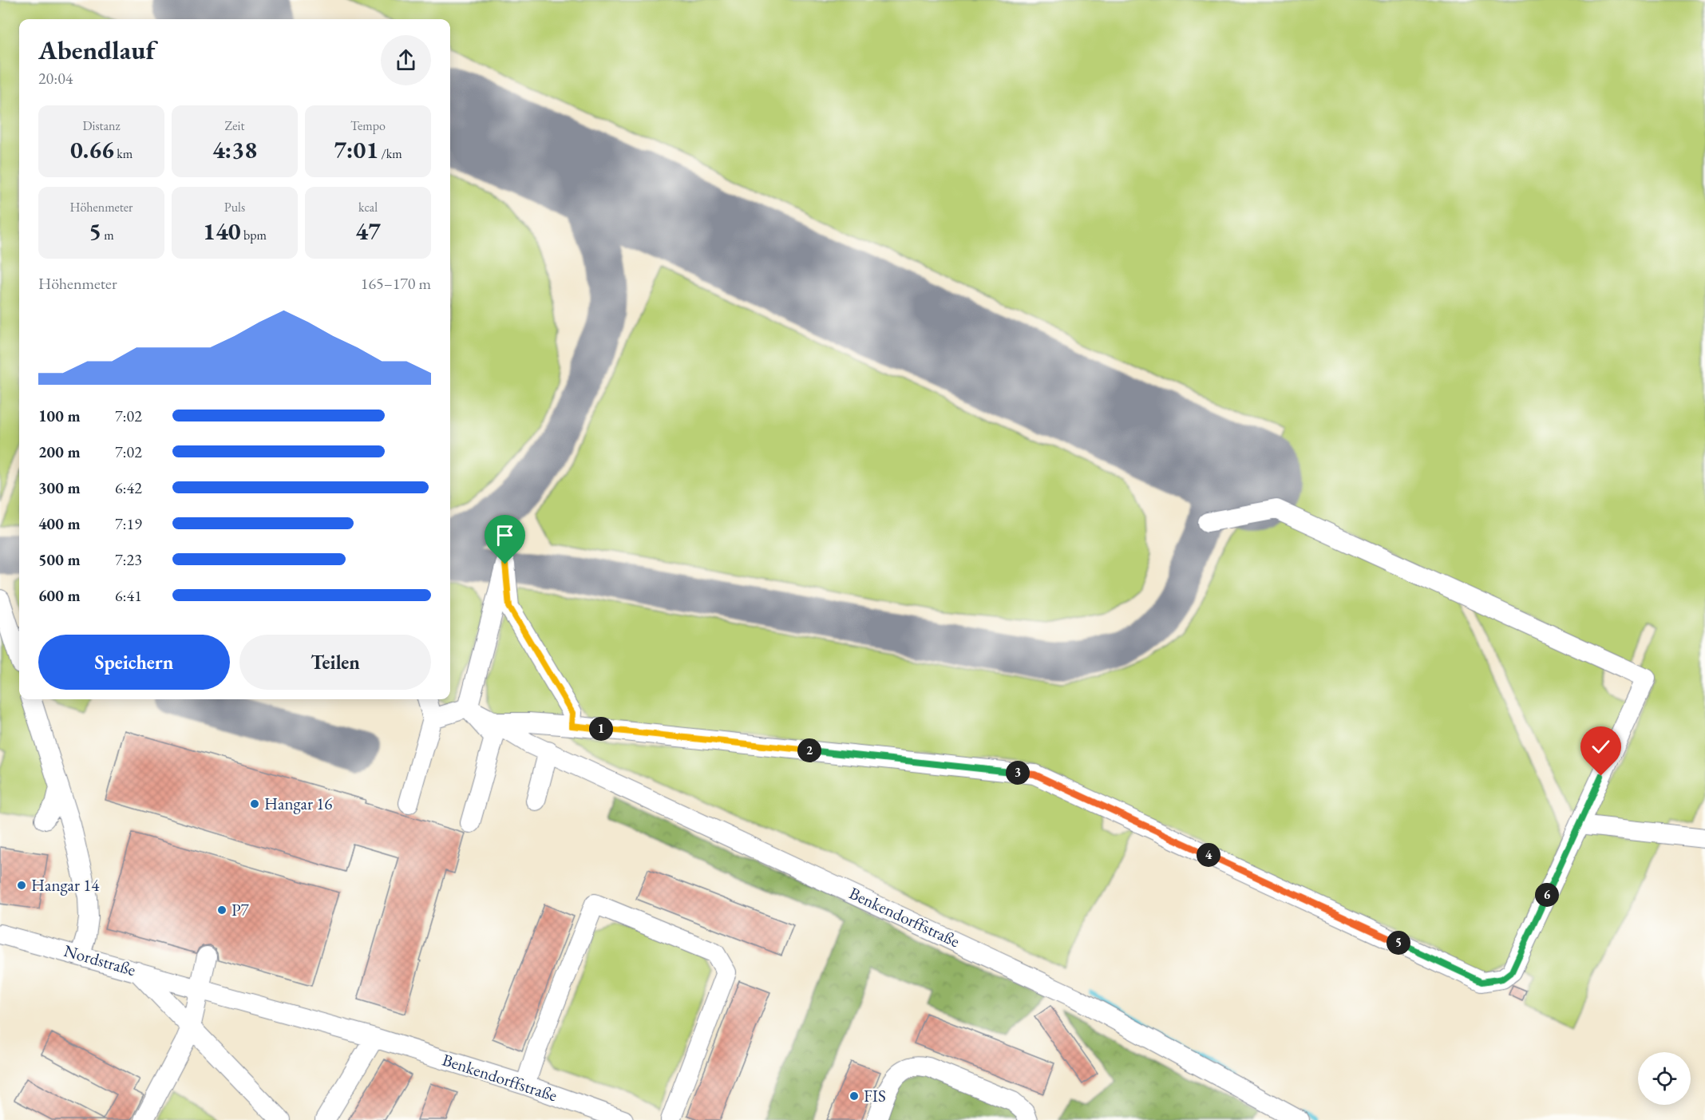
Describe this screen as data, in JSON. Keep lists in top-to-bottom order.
{
  "streets": {
    "street": ["Benkendorffstraße", "Nordstraße"]
  },
  "crossings": [
    ["Benkendorffstraße", "Nordstraße"]
  ],
  "places": [
    "Hangar 16",
    "Hangar 14",
    "P7",
    "FIS"
  ],
  "page": {
    "heading": ["Abendlauf", "20:04"],
    "stats": [
      ["Distanz", "0.66 km"],
      ["Zeit", "4:38"],
      ["Tempo", "7:01 /km"],
      ["Höhenmeter", "5 m"],
      ["Puls", "140 bpm"],
      ["kcal", "47"]
    ],
    "chart": ["Höhenmeter", "165–170 m"],
    "list": [
      {
        "name": "100 m",
        "note": "7:02"
      },
      {
        "name": "200 m",
        "note": "7:02"
      },
      {
        "name": "300 m",
        "note": "6:42"
      },
      {
        "name": "400 m",
        "note": "7:19"
      },
      {
        "name": "500 m",
        "note": "7:23"
      },
      {
        "name": "600 m",
        "note": "6:41"
      }
    ],
    "buttons": ["Speichern", "Teilen"],
    "pins": [
      "1",
      "2",
      "3",
      "4",
      "6",
      "5"
    ]
  }
}
